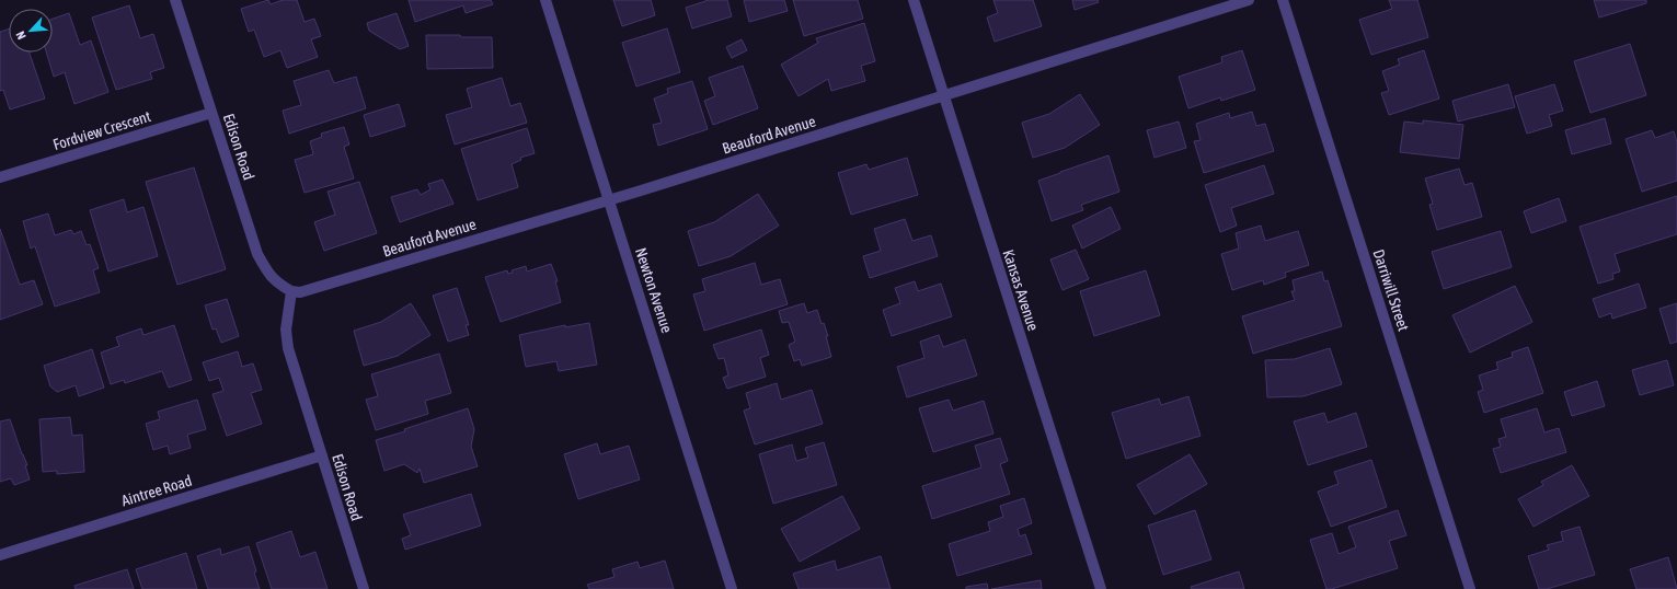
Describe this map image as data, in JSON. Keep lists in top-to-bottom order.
{
  "streets": {
    "street": [
      "Fordview Crescent",
      "Beauford Avenue",
      "Edison Road",
      "Newton Avenue",
      "Kansas Avenue",
      "Darriwill Street",
      "Aintree Road"
    ]
  },
  "crossings": [
    ["Fordview Crescent", "Edison Road"],
    ["Beauford Avenue", "Edison Road"],
    ["Beauford Avenue", "Newton Avenue"],
    ["Beauford Avenue", "Kansas Avenue"],
    ["Edison Road", "Aintree Road"]
  ],
  "north": "bottom left"
}
